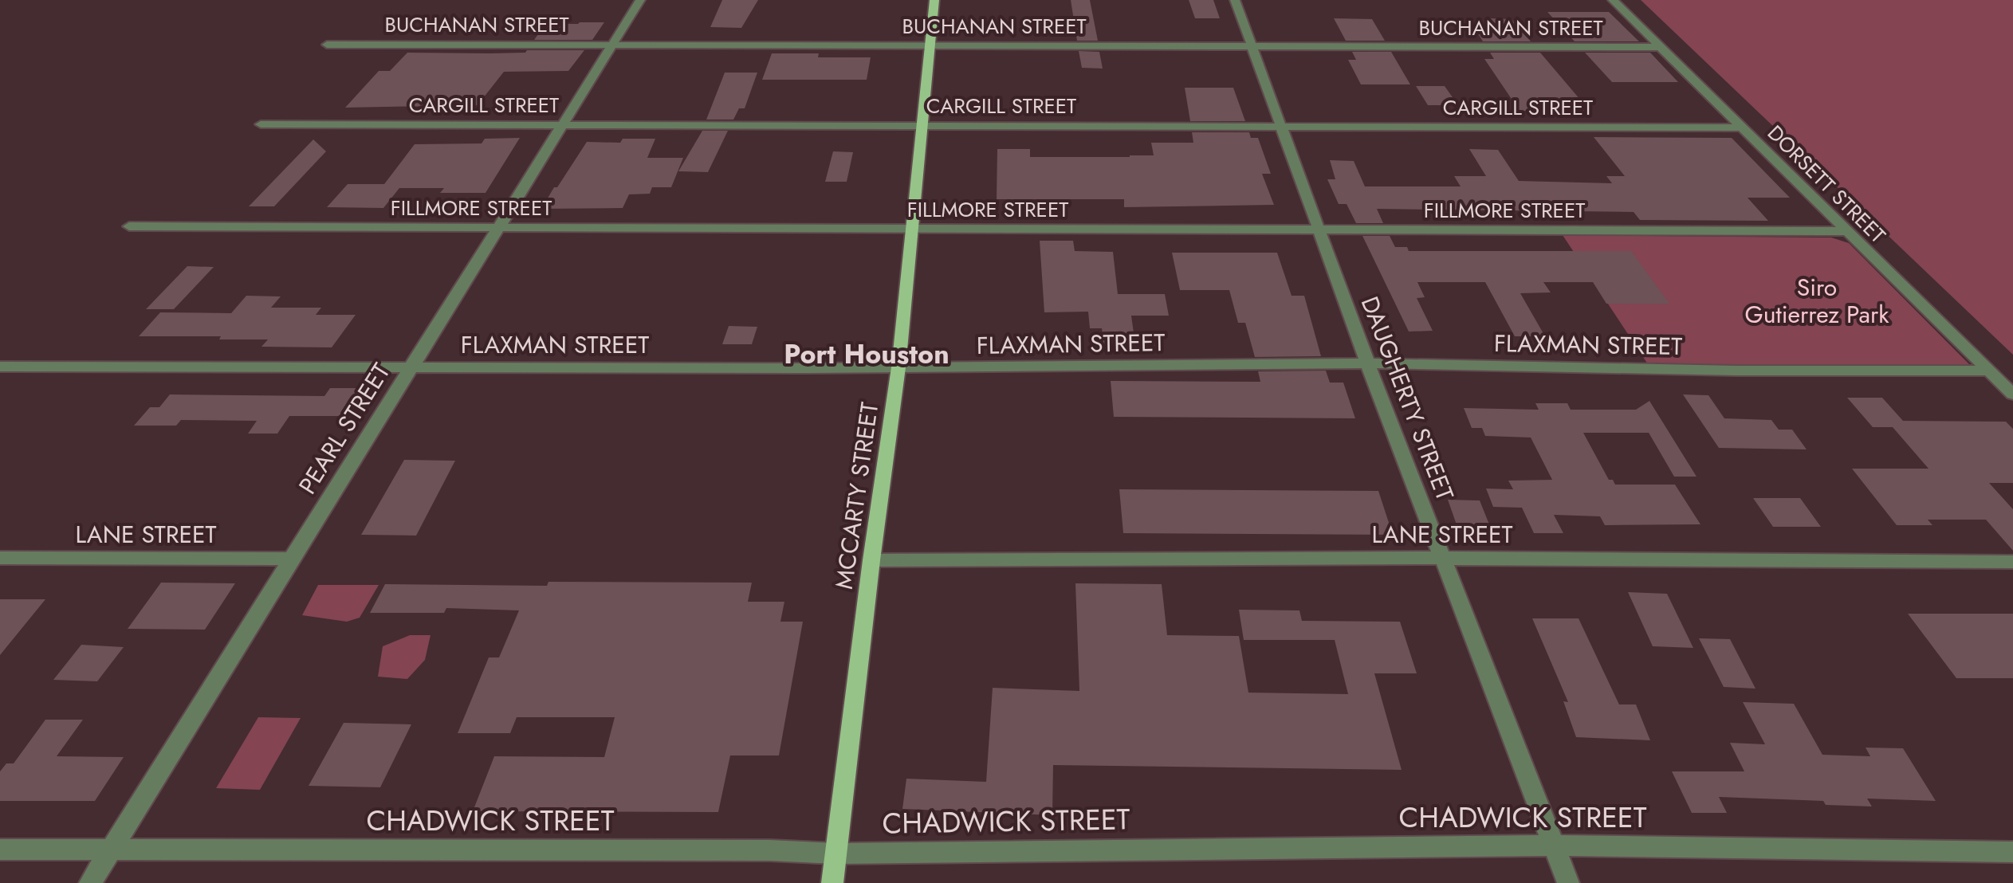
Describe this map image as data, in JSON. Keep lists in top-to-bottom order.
{
  "streets": {
    "main road": ["MCCARTY STREET"],
    "street": [
      "BUCHANAN STREET",
      "CARGILL STREET",
      "DORSETT STREET",
      "FILLMORE STREET",
      "FLAXMAN STREET",
      "DAUGHERTY STREET",
      "PEARL STREET",
      "LANE STREET",
      "CHADWICK STREET"
    ]
  },
  "crossings": [
    ["BUCHANAN STREET", "DORSETT STREET"],
    ["BUCHANAN STREET", "DAUGHERTY STREET"],
    ["BUCHANAN STREET", "PEARL STREET"],
    ["BUCHANAN STREET", "MCCARTY STREET"],
    ["CARGILL STREET", "DORSETT STREET"],
    ["CARGILL STREET", "DAUGHERTY STREET"],
    ["CARGILL STREET", "PEARL STREET"],
    ["CARGILL STREET", "MCCARTY STREET"],
    ["DORSETT STREET", "FILLMORE STREET"],
    ["DORSETT STREET", "FLAXMAN STREET"],
    ["FILLMORE STREET", "DAUGHERTY STREET"],
    ["FILLMORE STREET", "PEARL STREET"],
    ["FILLMORE STREET", "MCCARTY STREET"],
    ["FLAXMAN STREET", "DAUGHERTY STREET"],
    ["FLAXMAN STREET", "PEARL STREET"],
    ["FLAXMAN STREET", "MCCARTY STREET"],
    ["DAUGHERTY STREET", "LANE STREET"],
    ["DAUGHERTY STREET", "CHADWICK STREET"],
    ["PEARL STREET", "LANE STREET"],
    ["PEARL STREET", "CHADWICK STREET"],
    ["MCCARTY STREET", "LANE STREET"],
    ["MCCARTY STREET", "CHADWICK STREET"]
  ],
  "districts": ["Port Houston"],
  "parks": ["Siro Gutierrez Park"]
}
